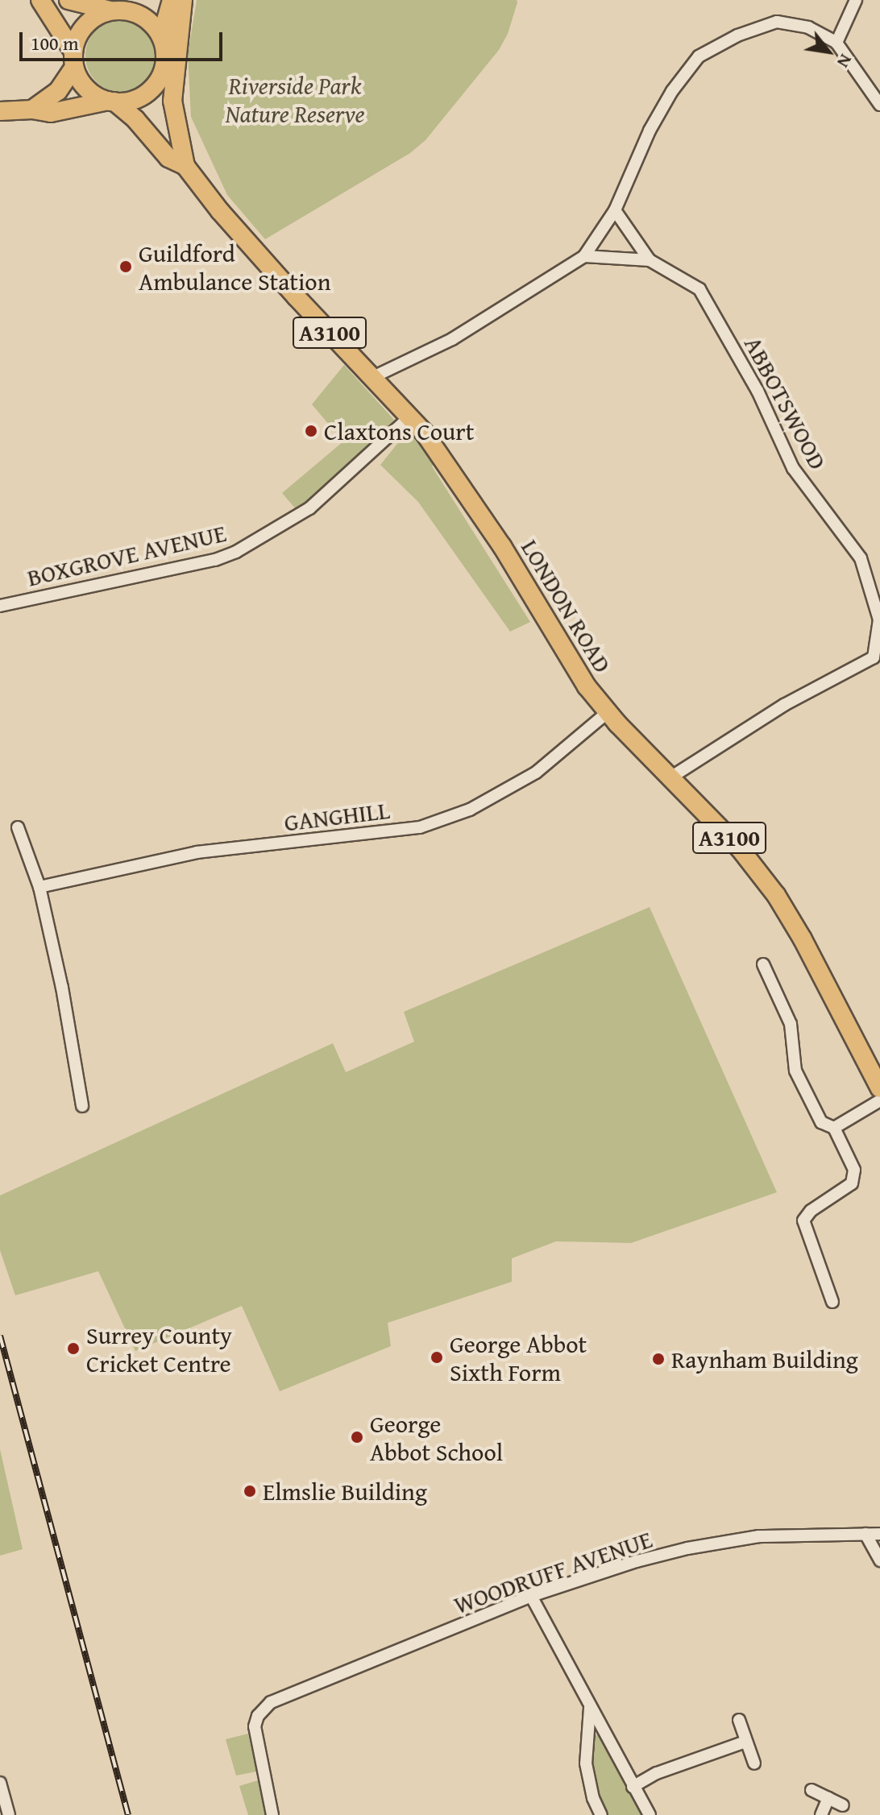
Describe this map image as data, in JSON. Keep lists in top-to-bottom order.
{
  "streets": {
    "main road": ["A3100", "LONDON ROAD"],
    "street": [
      "ABBOTSWOOD",
      "BOXGROVE AVENUE",
      "GANGHILL",
      "WOODRUFF AVENUE"
    ]
  },
  "crossings": [
    ["A3100", "LONDON ROAD"],
    ["ABBOTSWOOD", "LONDON ROAD"],
    ["BOXGROVE AVENUE", "LONDON ROAD"],
    ["LONDON ROAD", "GANGHILL"]
  ],
  "parks": ["Riverside Park Nature Reserve"],
  "places": [
    "Guildford Ambulance Station",
    "Claxtons Court",
    "Surrey County Cricket Centre",
    "George Abbot Sixth Form",
    "Raynham Building",
    "George Abbot School",
    "Elmslie Building"
  ],
  "scale_bar": "100 m",
  "north": "bottom right"
}
